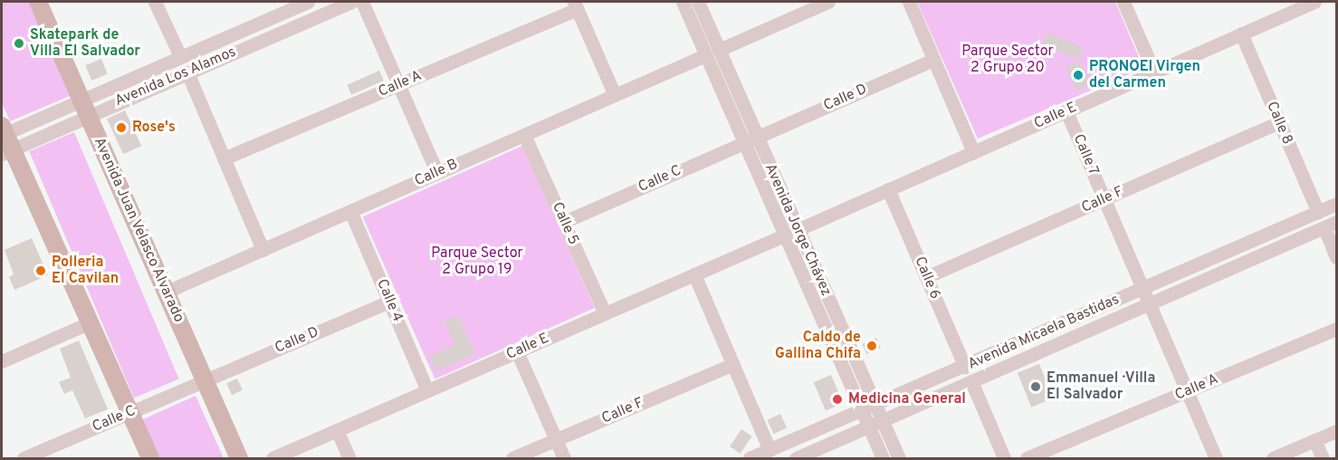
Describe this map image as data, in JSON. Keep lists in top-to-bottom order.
{
  "streets": {
    "main road": ["Avenida Juan Velasco Alvarado"],
    "street": [
      "Avenida Los Alamos",
      "Calle A",
      "Calle D",
      "Calle E",
      "Calle 8",
      "Calle 7",
      "Calle B",
      "Calle C",
      "Calle F",
      "Calle 5",
      "Avenida Jorge Chávez",
      "Calle 6",
      "Calle 4",
      "Avenida Micaela Bastidas"
    ]
  },
  "crossings": [
    ["Avenida Los Alamos", "Avenida Juan Velasco Alvarado"],
    ["Calle A", "Calle 7"],
    ["Calle D", "Calle C"],
    ["Calle D", "Avenida Juan Velasco Alvarado"],
    ["Calle D", "Avenida Jorge Chávez"],
    ["Calle D", "Calle 4"],
    ["Calle E", "Calle 8"],
    ["Calle E", "Calle 7"],
    ["Calle E", "Calle 5"],
    ["Calle E", "Avenida Jorge Chávez"],
    ["Calle E", "Calle 6"],
    ["Calle E", "Calle 4"],
    ["Calle 8", "Calle F"],
    ["Calle 8", "Avenida Micaela Bastidas"],
    ["Calle 7", "Calle F"],
    ["Calle 7", "Avenida Micaela Bastidas"],
    ["Calle B", "Calle 5"],
    ["Calle B", "Avenida Juan Velasco Alvarado"],
    ["Calle B", "Avenida Jorge Chávez"],
    ["Calle B", "Calle 4"],
    ["Calle C", "Calle 5"],
    ["Calle C", "Avenida Juan Velasco Alvarado"],
    ["Calle C", "Avenida Jorge Chávez"],
    ["Calle F", "Calle 6"],
    ["Avenida Jorge Chávez", "Avenida Micaela Bastidas"],
    ["Calle 6", "Avenida Micaela Bastidas"]
  ],
  "parks": ["Parque Sector 2 Grupo 20", "Parque Sector 2 Grupo 19"],
  "places": [
    "Skatepark de Villa El Salvador",
    "PRONOEI Virgen del Carmen",
    "Rose's",
    "Polleria El Cavilan",
    "Caldo de Gallina Chifa",
    "Emmanuel · Villa El Salvador",
    "Medicina General"
  ]
}
